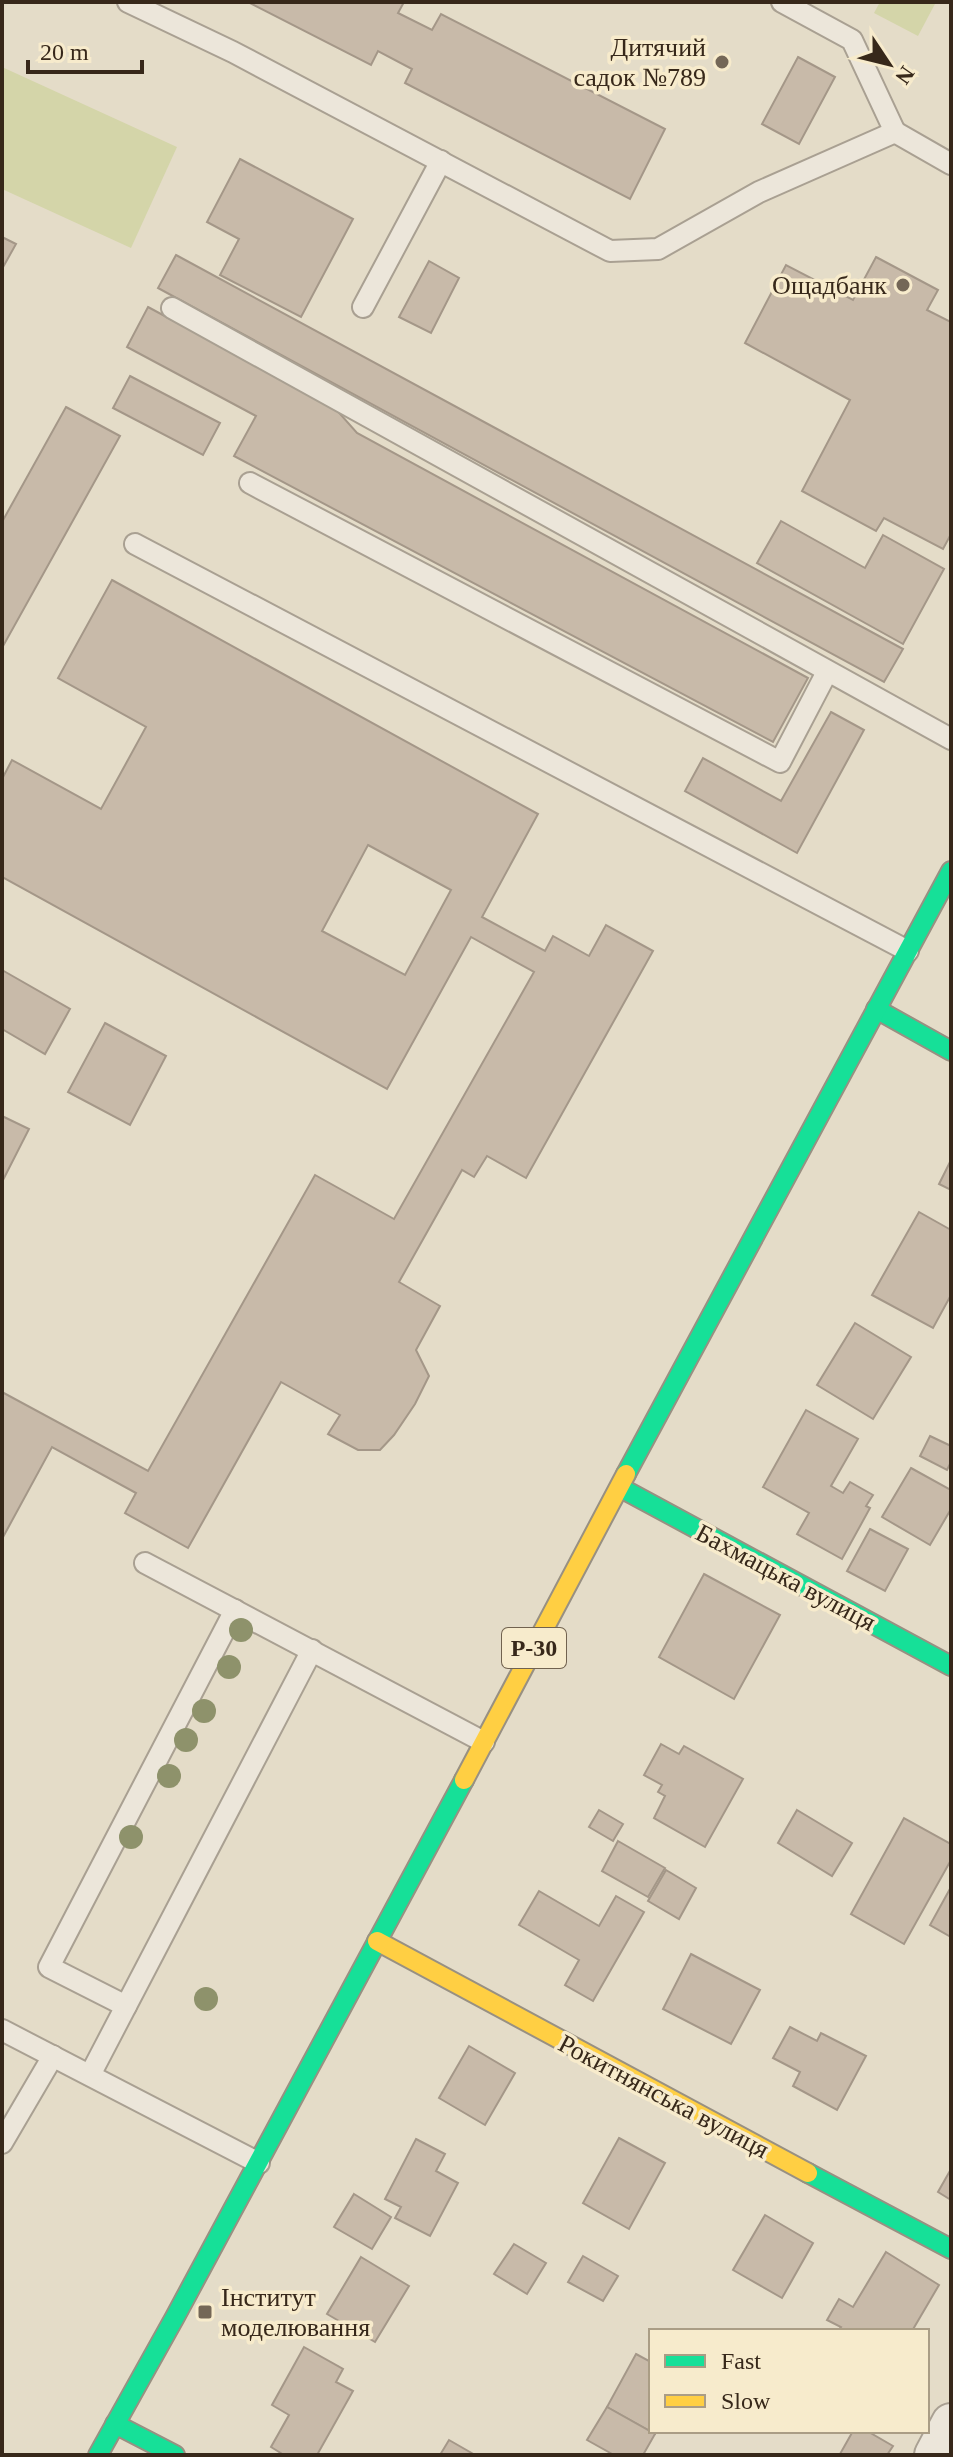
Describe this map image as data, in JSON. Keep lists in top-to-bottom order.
{
  "streets": {
    "main road": ["Бахмацька вулиця", "Р-30", "Рокитнянська вулиця"]
  },
  "crossings": [
    ["Бахмацька вулиця", "Р-30"],
    ["Р-30", "Рокитнянська вулиця"]
  ],
  "places": {
    "other": ["Дитячий садок №789", "Ощадбанк"],
    "transit": ["Інститут моделювання"]
  },
  "legend": ["Fast", "Slow"],
  "scale_bar": "20 m",
  "north": "bottom right"
}
